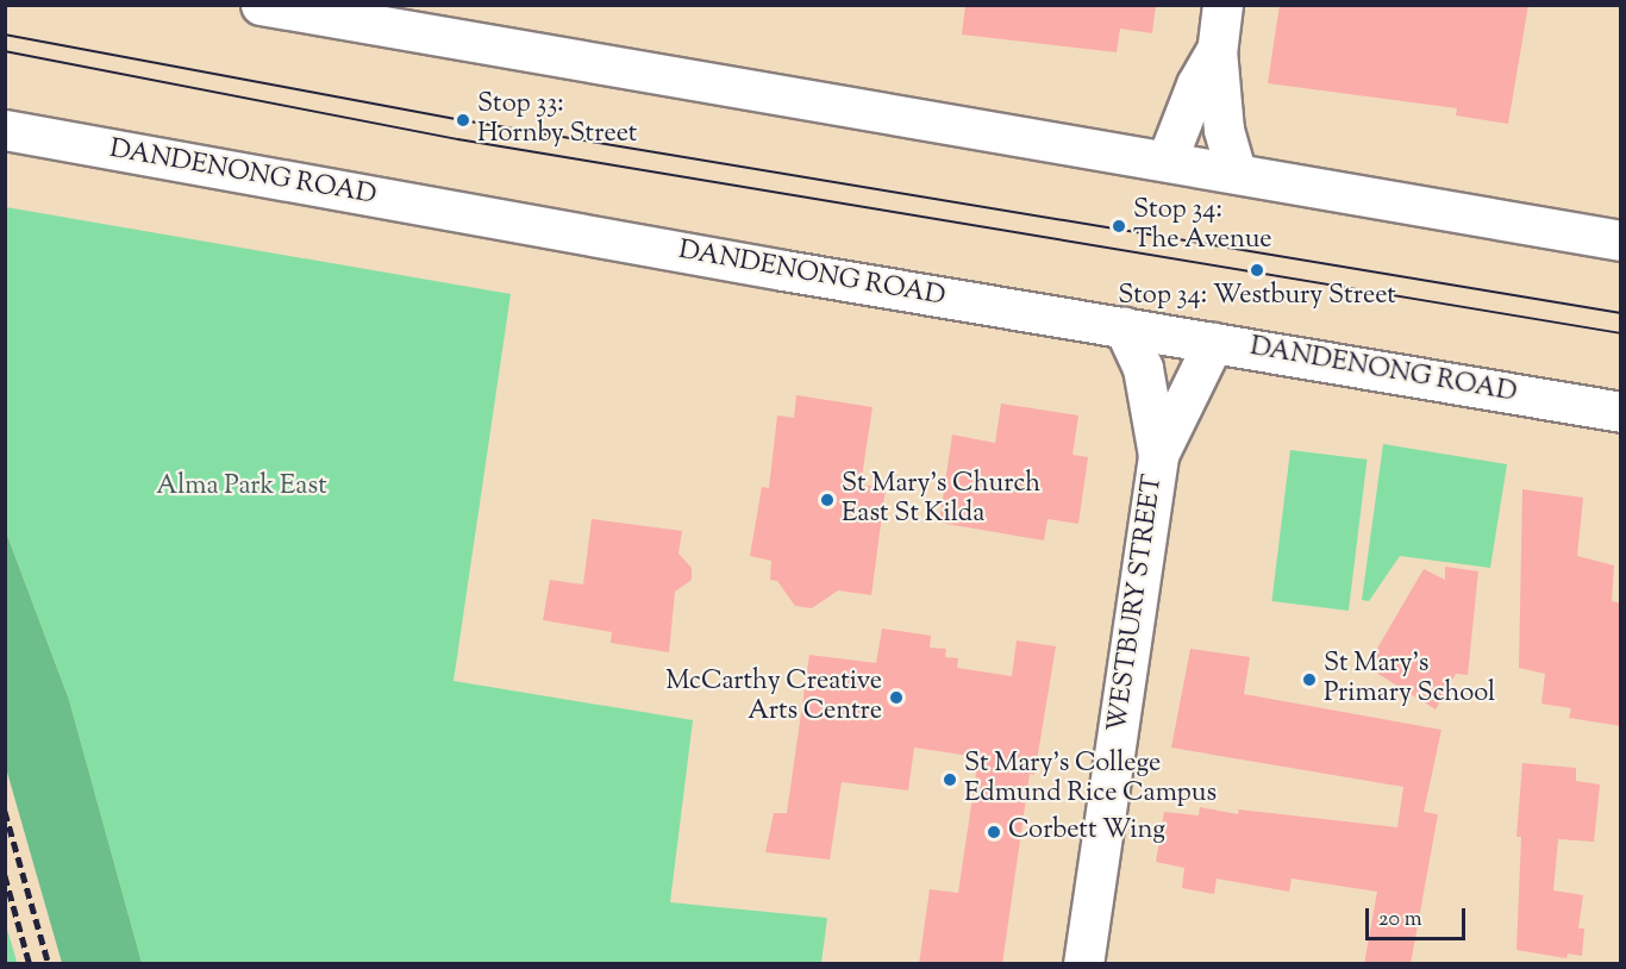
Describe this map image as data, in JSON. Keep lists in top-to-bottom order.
{
  "streets": {
    "main road": ["DANDENONG ROAD", "WESTBURY STREET"]
  },
  "crossings": [
    ["DANDENONG ROAD", "WESTBURY STREET"]
  ],
  "parks": ["Alma Park East"],
  "places": [
    "Stop 33: Hornby Street",
    "Stop 34: The Avenue",
    "Stop 34: Westbury Street",
    "St Mary's Church East St Kilda",
    "St Mary's Primary School",
    "McCarthy Creative Arts Centre",
    "St Mary's College Edmund Rice Campus",
    "Corbett Wing"
  ],
  "scale_bar": "20 m"
}
